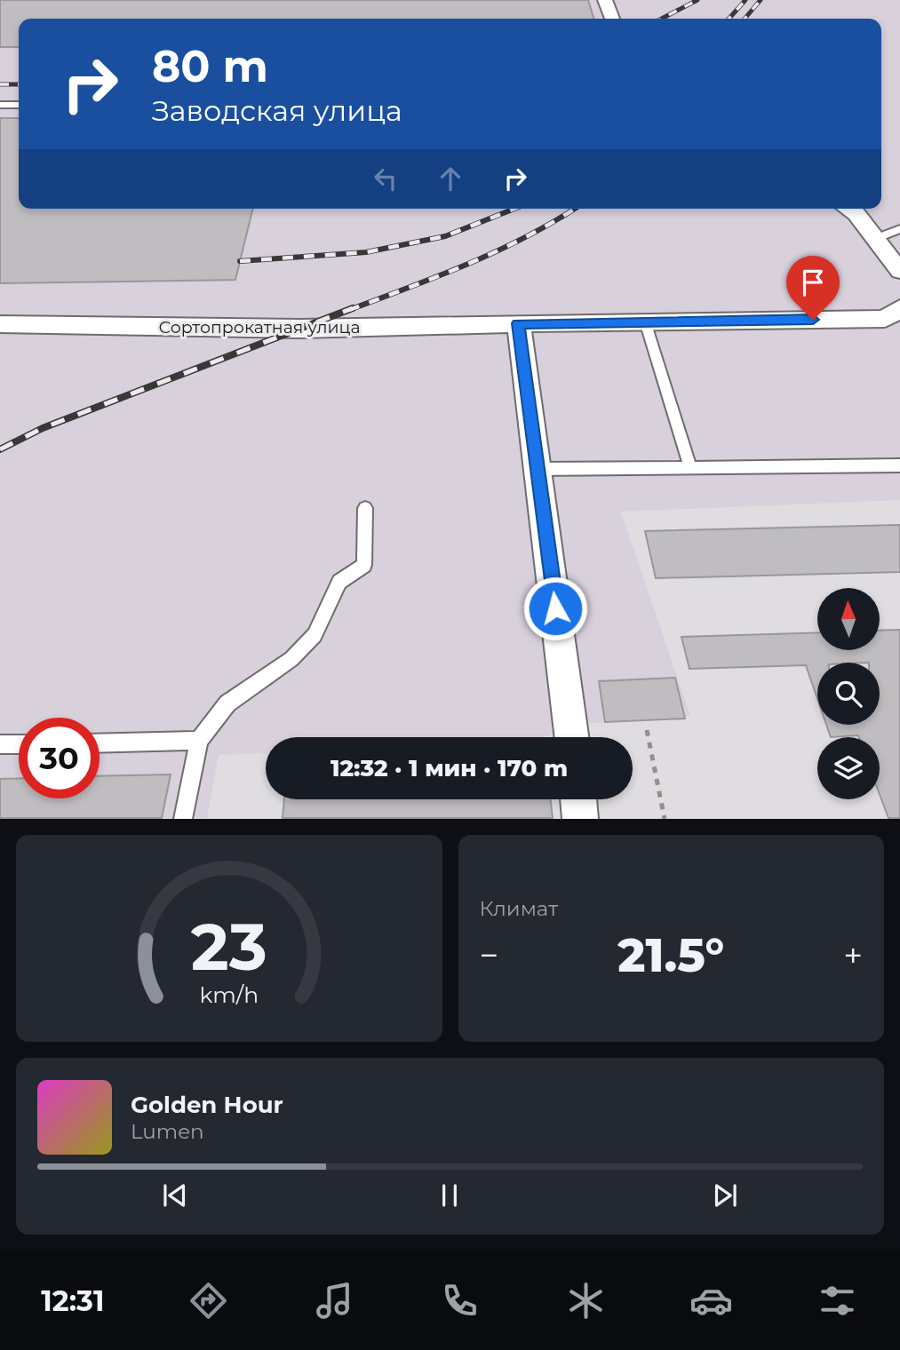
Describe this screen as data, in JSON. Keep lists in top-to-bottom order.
{
  "streets": {
    "street": ["Сортопрокатная улица"]
  },
  "north": "top",
  "page": {
    "turn": ["80 m", "Заводская улица"],
    "limit": "30",
    "trip": "12:32 · 1 мин · 170 m",
    "tile": "Климат",
    "heat": ["−", "21.5°", "+"],
    "song": ["Golden Hour", "Lumen"],
    "tabs": "12:31",
    "gauge": ["23", "km/h"]
  }
}
